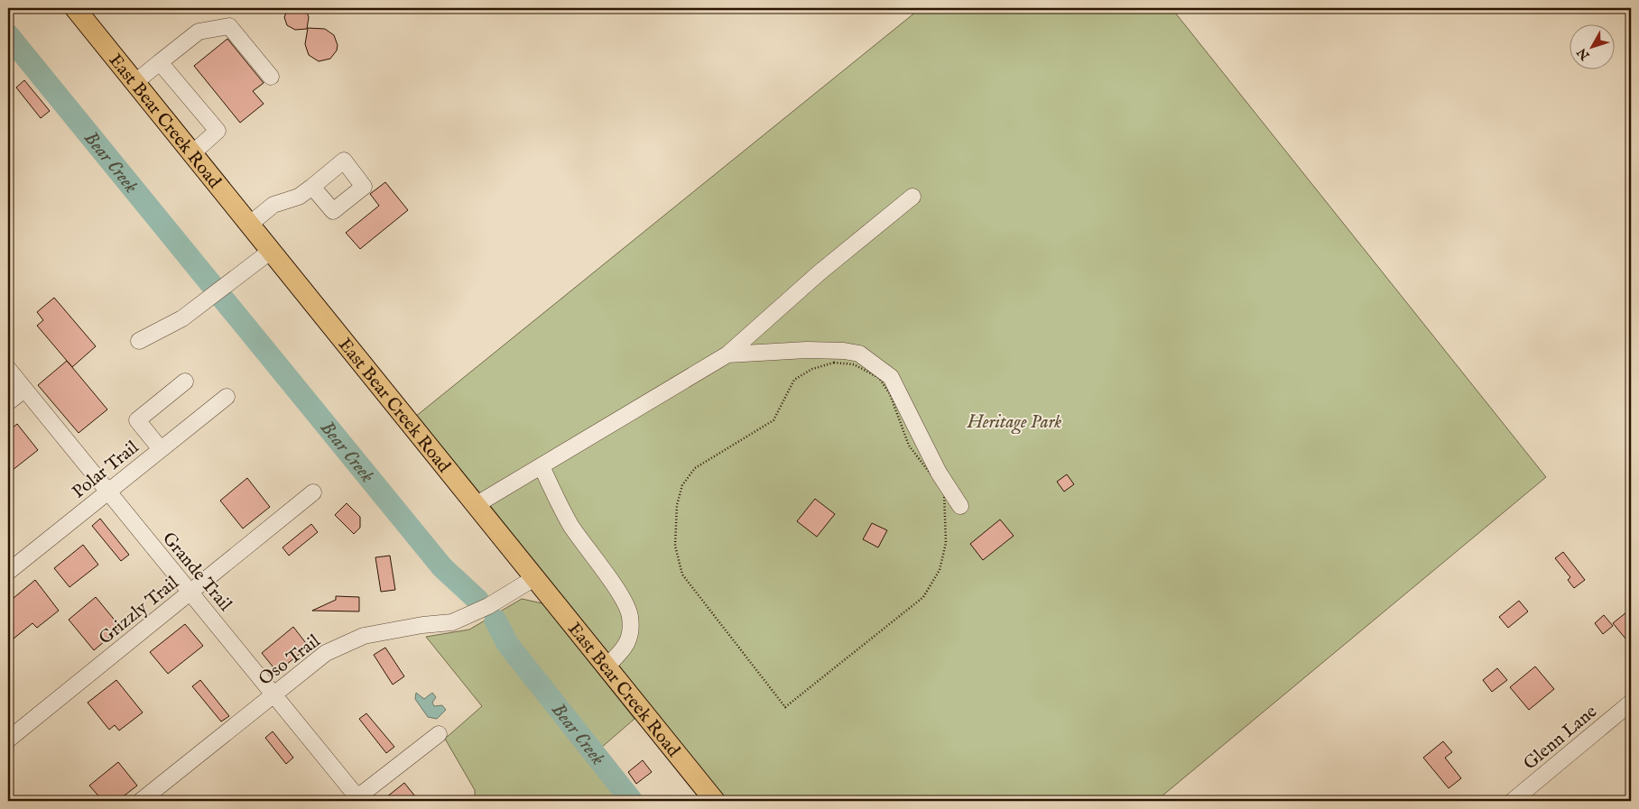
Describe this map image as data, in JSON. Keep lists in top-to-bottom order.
{
  "streets": {
    "main road": ["East Bear Creek Road"],
    "street": [
      "Polar Trail",
      "Grande Trail",
      "Grizzly Trail",
      "Oso Trail",
      "Glenn Lane"
    ]
  },
  "crossings": [
    ["East Bear Creek Road", "Oso Trail"],
    ["Polar Trail", "Grande Trail"],
    ["Grande Trail", "Grizzly Trail"],
    ["Grande Trail", "Oso Trail"]
  ],
  "water": ["Bear Creek"],
  "parks": ["Heritage Park"],
  "north": "bottom left"
}
